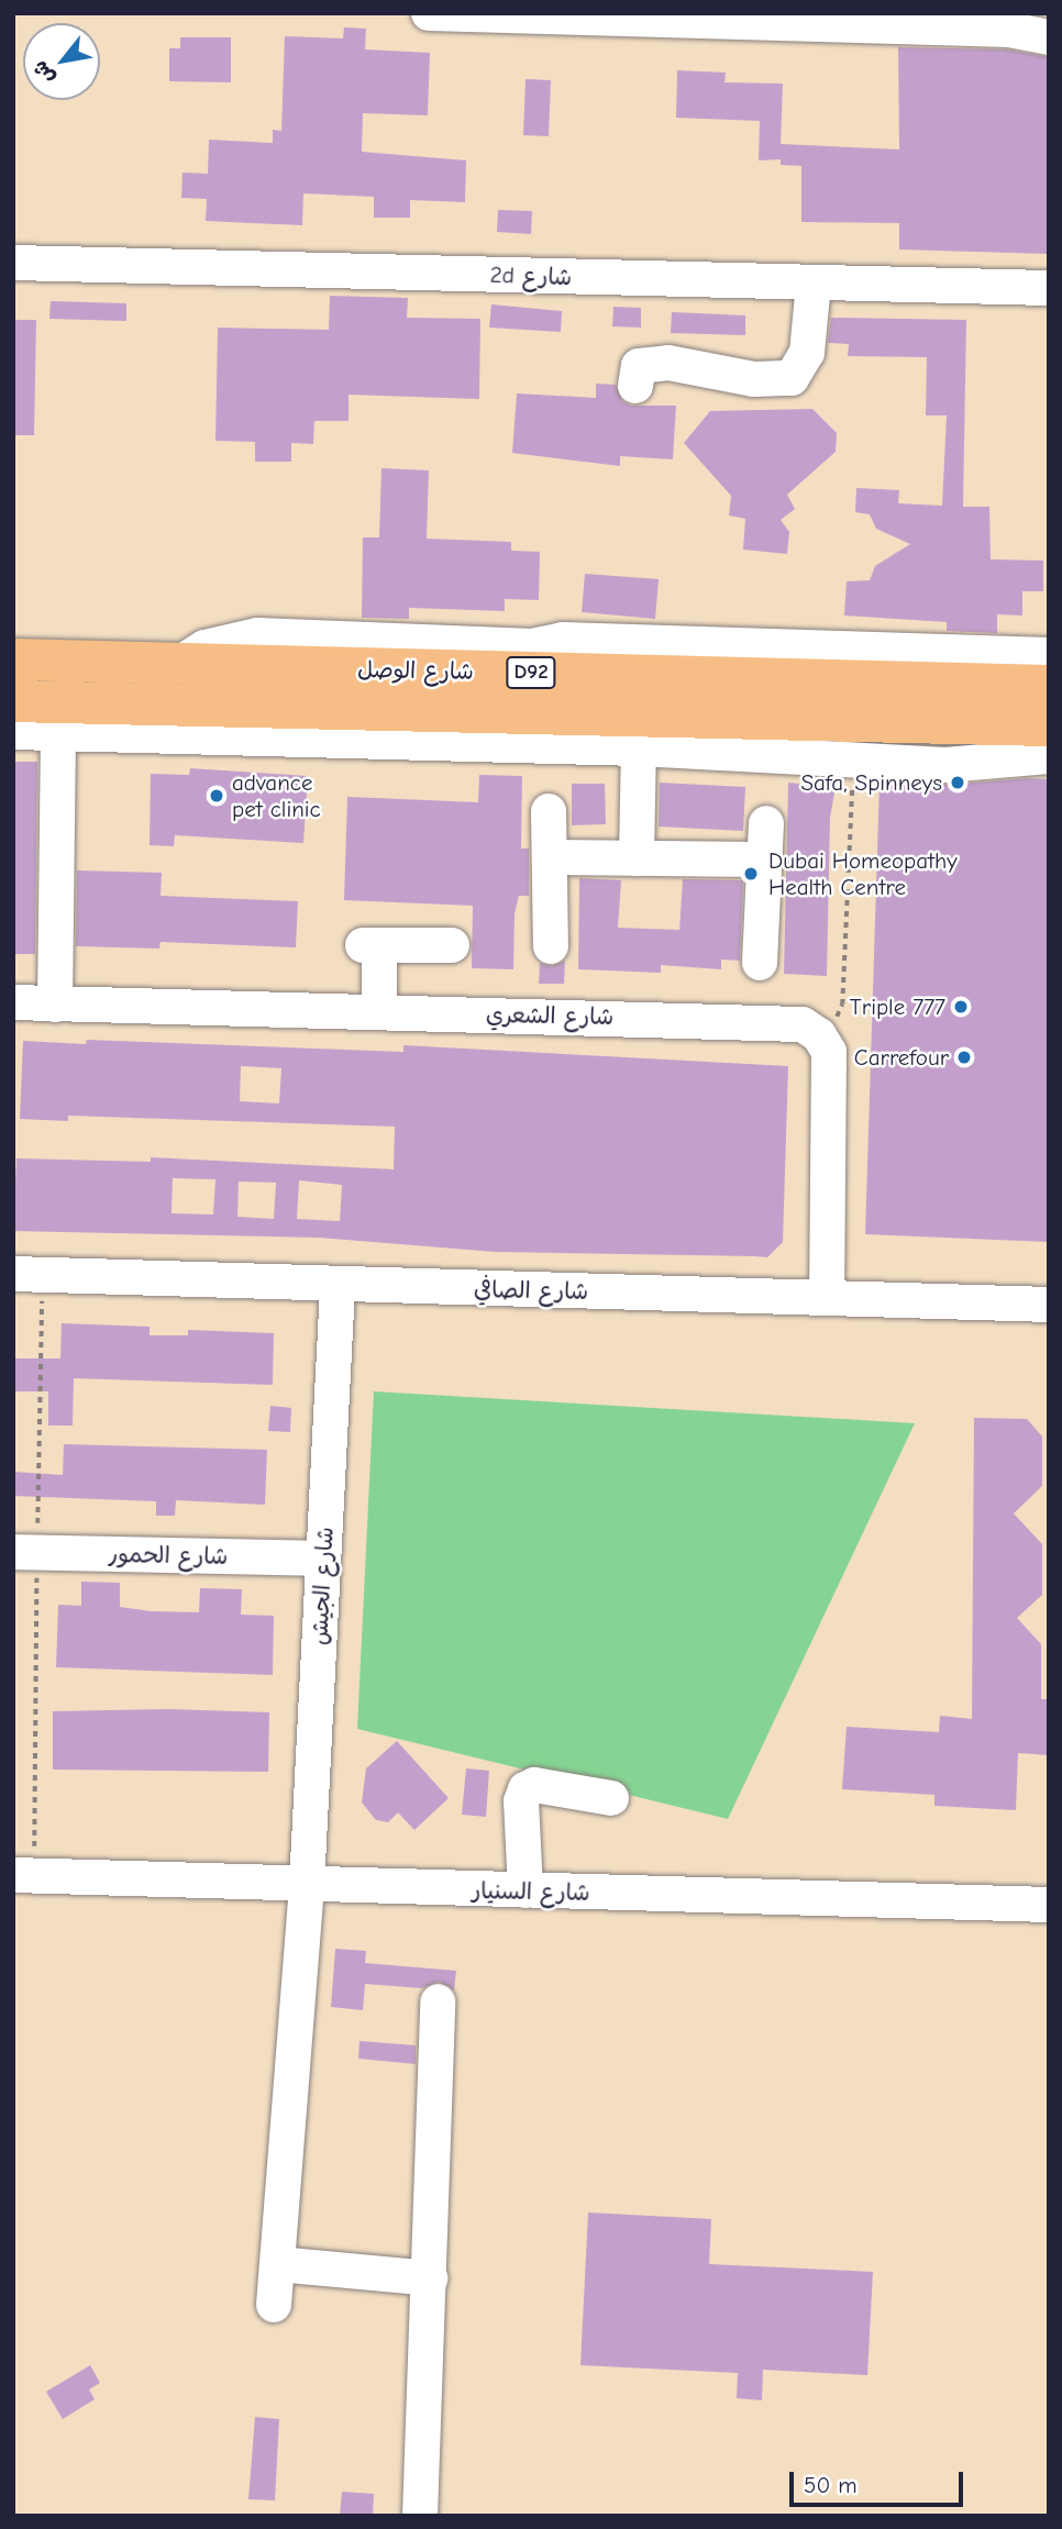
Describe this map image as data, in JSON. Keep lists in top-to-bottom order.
{
  "streets": {
    "main road": ["شارع الوصل", "D92"],
    "street": [
      "2d شارع",
      "شارع الشعري",
      "شارع الصافي",
      "شارع الحمور",
      "شارع الجيش",
      "شارع السنيار"
    ]
  },
  "crossings": [
    ["شارع الصافي", "شارع الجيش"],
    ["شارع الحمور", "شارع الجيش"],
    ["شارع الجيش", "شارع السنيار"]
  ],
  "places": [
    "Safa, Spinneys",
    "advance pet clinic",
    "Dubai Homeopathy Health Centre",
    "Triple 777",
    "Carrefour"
  ],
  "scale_bar": "50 m",
  "north": "bottom left"
}
